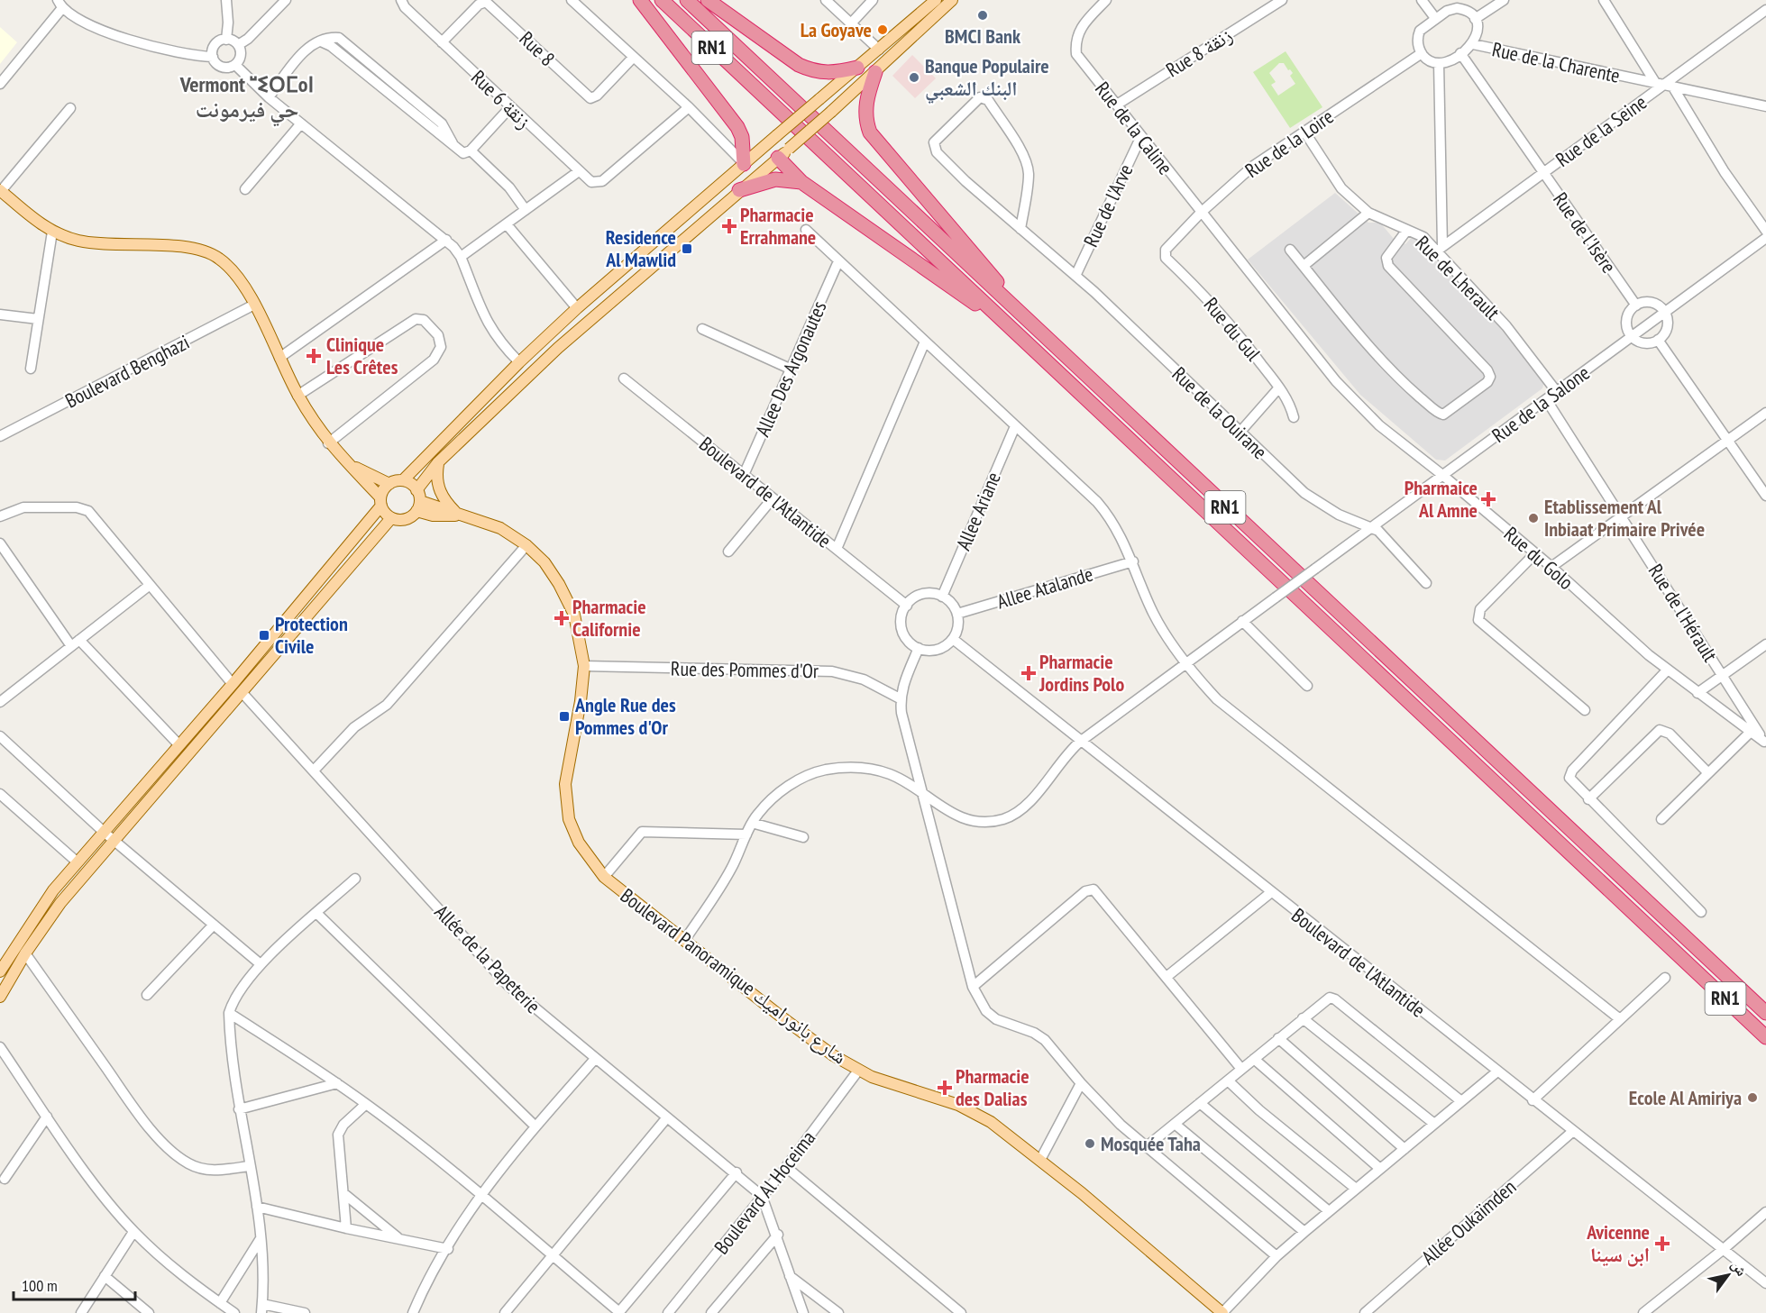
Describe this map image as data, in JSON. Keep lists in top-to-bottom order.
{
  "streets": {
    "highway": ["RN1"],
    "main road": ["Boulevard Panoramique شارع بانوراميك"],
    "street": [
      "Rue 8",
      "Rue 8 زنقة",
      "Rue de la Charente",
      "Rue 6 زنقة",
      "Rue de la Caline",
      "Rue de la Seine",
      "Rue de la Loire",
      "Rue de l'Arve",
      "Rue de l'Isère",
      "Rue de Lherault",
      "Rue du Gul",
      "Allee Des Argonautes",
      "Boulevard Benghazi",
      "Rue de la Salone",
      "Rue de la Ouirane",
      "Boulevard de l'Atlantide",
      "Allee Ariane",
      "Rue du Golo",
      "Allee Atalande",
      "Rue de l'Hérault",
      "Rue des Pommes d'Or",
      "Allée de la Papeterie",
      "Boulevard Al Hoceima",
      "Allée Oukaïmden"
    ]
  },
  "crossings": [
    ["Rue 8", "Rue 6 زنقة"],
    ["Rue 8 زنقة", "Rue de la Caline"],
    ["Rue de la Charente", "Rue de la Seine"],
    ["Rue de la Charente", "Rue de la Loire"],
    ["Rue de la Charente", "Rue de l'Isère"],
    ["Rue de la Caline", "Rue de la Loire"],
    ["Rue de la Caline", "Rue de l'Arve"],
    ["Rue de la Caline", "Rue du Golo"],
    ["Rue de la Seine", "Rue de l'Isère"],
    ["Rue de la Seine", "Rue de Lherault"],
    ["Rue de la Loire", "Rue de l'Isère"],
    ["Rue de la Loire", "Rue de Lherault"],
    ["Rue de la Loire", "Rue du Gul"],
    ["Rue de la Loire", "Rue du Golo"],
    ["Rue de l'Arve", "Rue de la Ouirane"],
    ["Rue de Lherault", "Rue de la Salone"],
    ["Allee Des Argonautes", "Boulevard de l'Atlantide"],
    ["Rue de la Salone", "Rue de la Ouirane"],
    ["Rue de la Salone", "Boulevard de l'Atlantide"],
    ["Rue de la Salone", "Rue du Golo"],
    ["Rue de la Salone", "Rue de l'Hérault"],
    ["Rue de la Salone", "Boulevard Panoramique شارع بانوراميك"],
    ["Boulevard de l'Atlantide", "Allee Ariane"],
    ["Boulevard de l'Atlantide", "Allee Atalande"],
    ["Boulevard de l'Atlantide", "Allée Oukaïmden"],
    ["Allee Ariane", "Allee Atalande"],
    ["Rue du Golo", "Rue de l'Hérault"],
    ["Rue des Pommes d'Or", "Boulevard Panoramique شارع بانوراميك"],
    ["Allée de la Papeterie", "Boulevard Al Hoceima"],
    ["Boulevard Panoramique شارع بانوراميك", "Boulevard Al Hoceima"]
  ],
  "districts": ["Vermont ⵯⵉⵔⵎoⵏ حي فيرمونت"],
  "places": {
    "other": [
      "BMCI Bank",
      "La Goyave",
      "Banque Populaire البنك الشعبي",
      "Etablissement Al Inbiaat Primaire Privée",
      "Ecole Al Amiriya",
      "Mosquée Taha"
    ],
    "health": [
      "Pharmacie Errahmane",
      "Clinique Les Crêtes",
      "Pharmaice Al Amne",
      "Pharmacie Californie",
      "Pharmacie Jordins Polo",
      "Pharmacie des Dalias",
      "Avicenne ابن سينا"
    ],
    "transit": ["Residence Al Mawlid", "Protection Civile", "Angle Rue des Pommes d'Or"]
  },
  "scale_bar": "100 m",
  "north": "top right"
}
